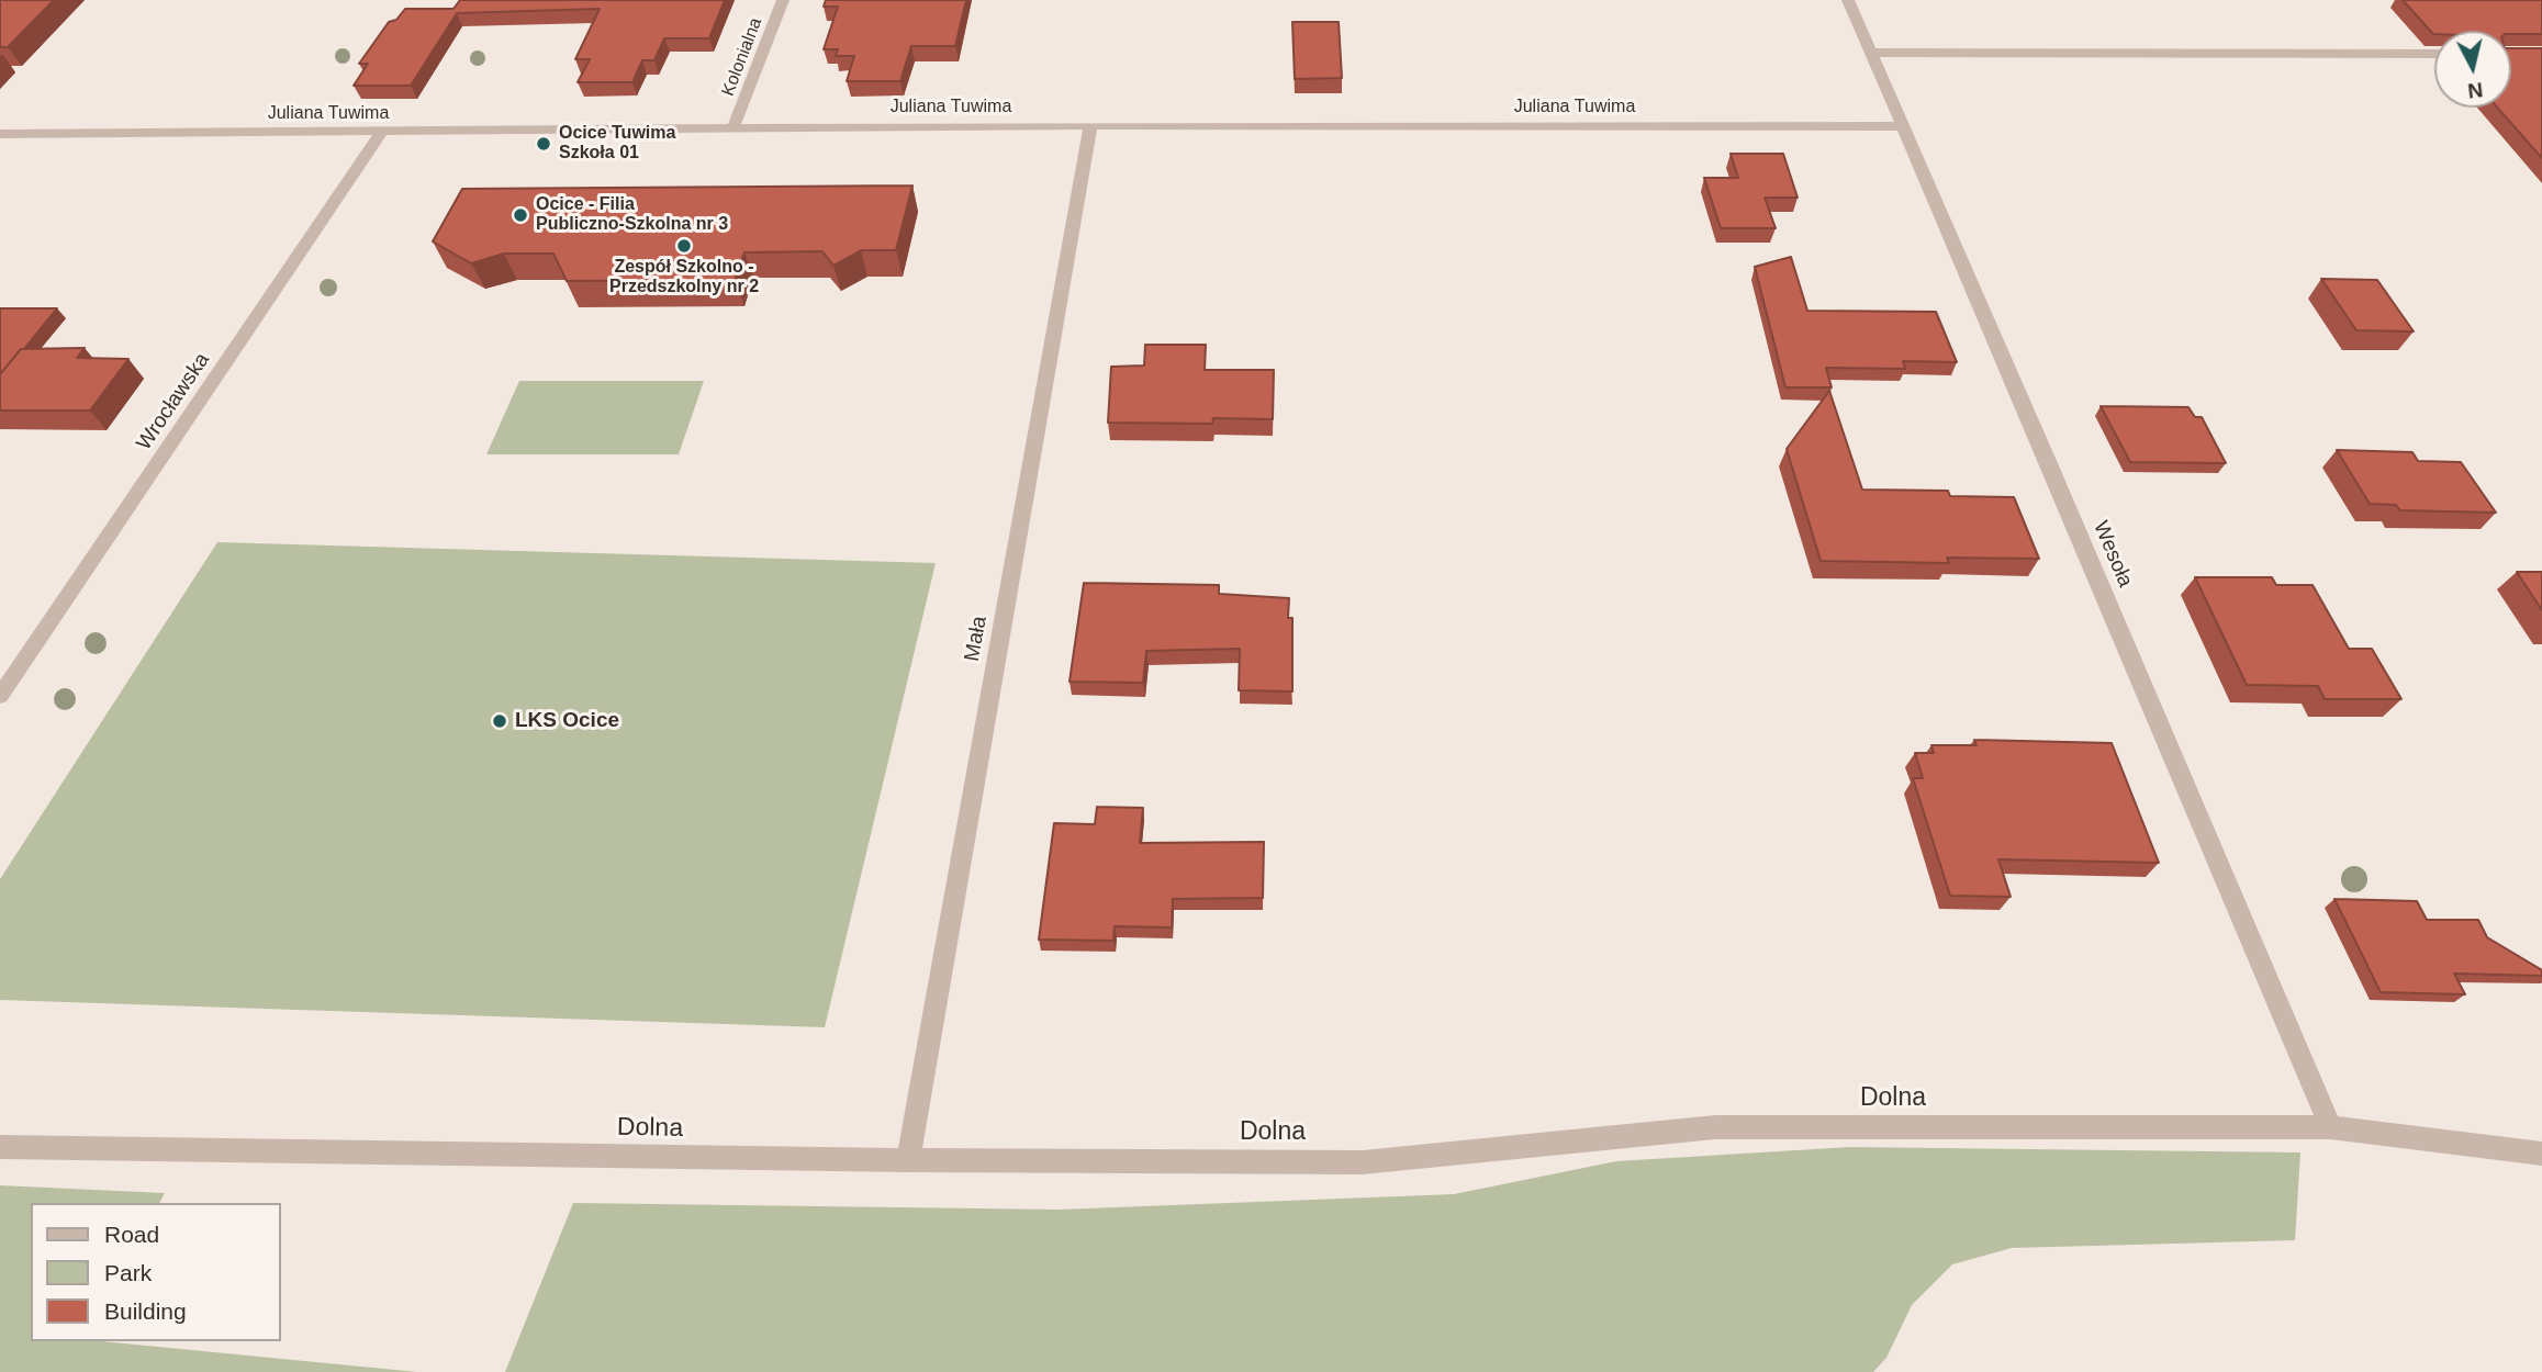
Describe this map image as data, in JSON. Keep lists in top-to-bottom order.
{
  "streets": {
    "street": [
      "Kolonialna",
      "Juliana Tuwima",
      "Wrocławska",
      "Wesoła",
      "Mała",
      "Dolna"
    ]
  },
  "crossings": [
    ["Kolonialna", "Juliana Tuwima"],
    ["Juliana Tuwima", "Wrocławska"],
    ["Juliana Tuwima", "Wesoła"],
    ["Juliana Tuwima", "Mała"],
    ["Wesoła", "Dolna"],
    ["Mała", "Dolna"]
  ],
  "places": [
    "Ocice Tuwima Szkoła 01",
    "Ocice - Filia Publiczno-Szkolna nr 3",
    "Zespół Szkolno - Przedszkolny nr 2",
    "LKS Ocice"
  ],
  "legend": ["Road", "Park", "Building"],
  "north": "bottom"
}
